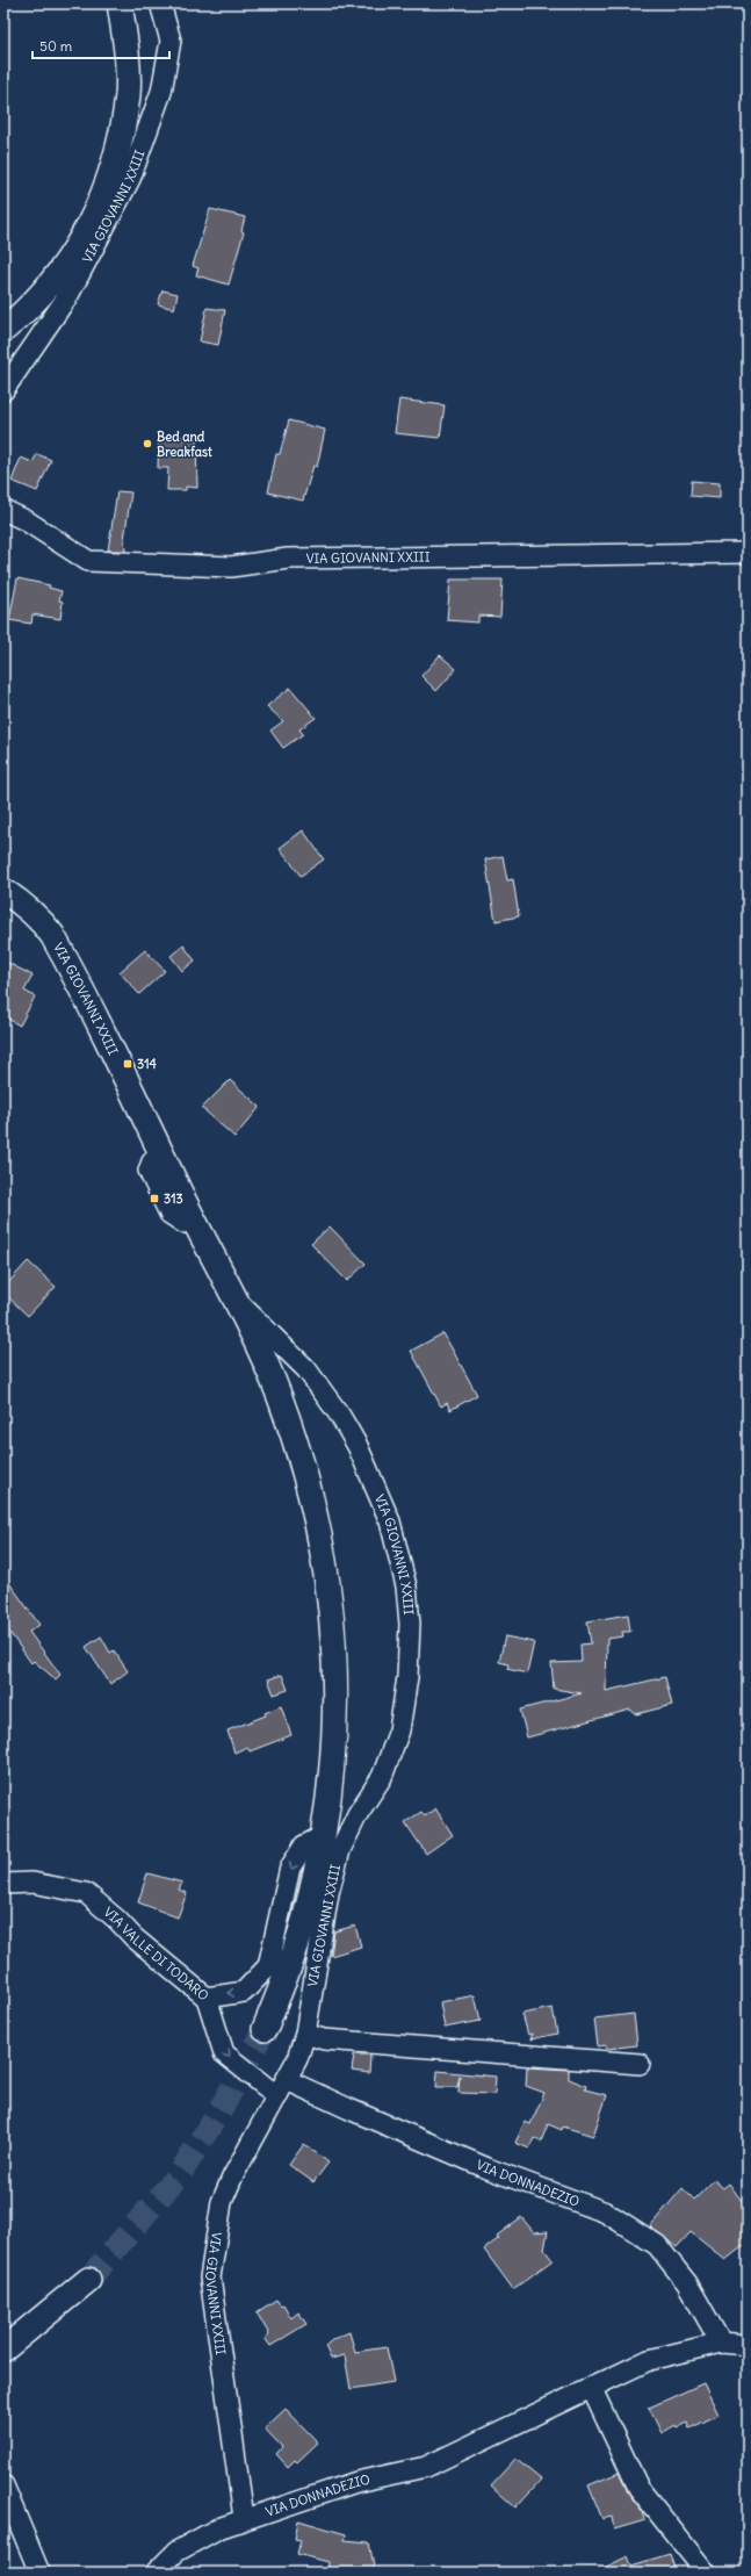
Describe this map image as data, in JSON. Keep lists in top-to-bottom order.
{
  "streets": {
    "main road": ["VIA GIOVANNI XXIII"],
    "street": ["VIA VALLE DI TODARO", "VIA DONNADEZIO"]
  },
  "crossings": [
    ["VIA GIOVANNI XXIII", "VIA VALLE DI TODARO"],
    ["VIA GIOVANNI XXIII", "VIA DONNADEZIO"],
    ["VIA VALLE DI TODARO", "VIA DONNADEZIO"]
  ],
  "one_way": ["VIA VALLE DI TODARO"],
  "places": {
    "other": ["Bed and Breakfast"],
    "transit": ["314", "313"]
  },
  "scale_bar": "50 m"
}
